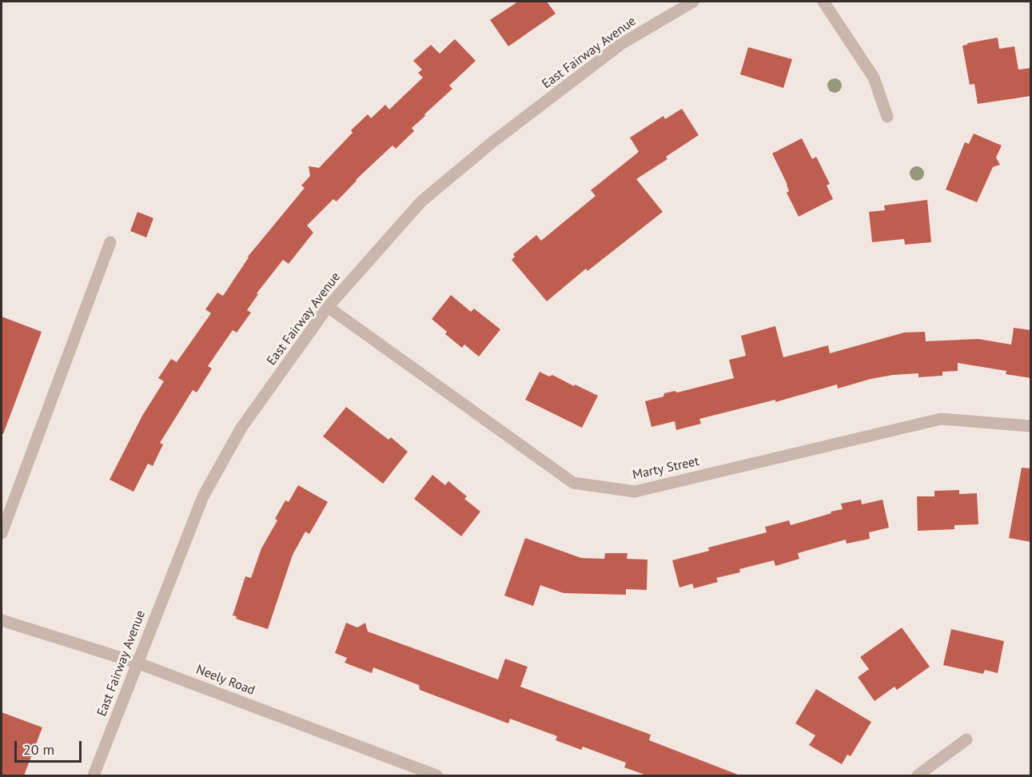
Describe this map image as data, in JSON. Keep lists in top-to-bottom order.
{
  "streets": {
    "street": ["East Fairway Avenue", "Marty Street", "Neely Road"]
  },
  "crossings": [
    ["East Fairway Avenue", "Marty Street"],
    ["East Fairway Avenue", "Neely Road"]
  ],
  "scale_bar": "20 m"
}
